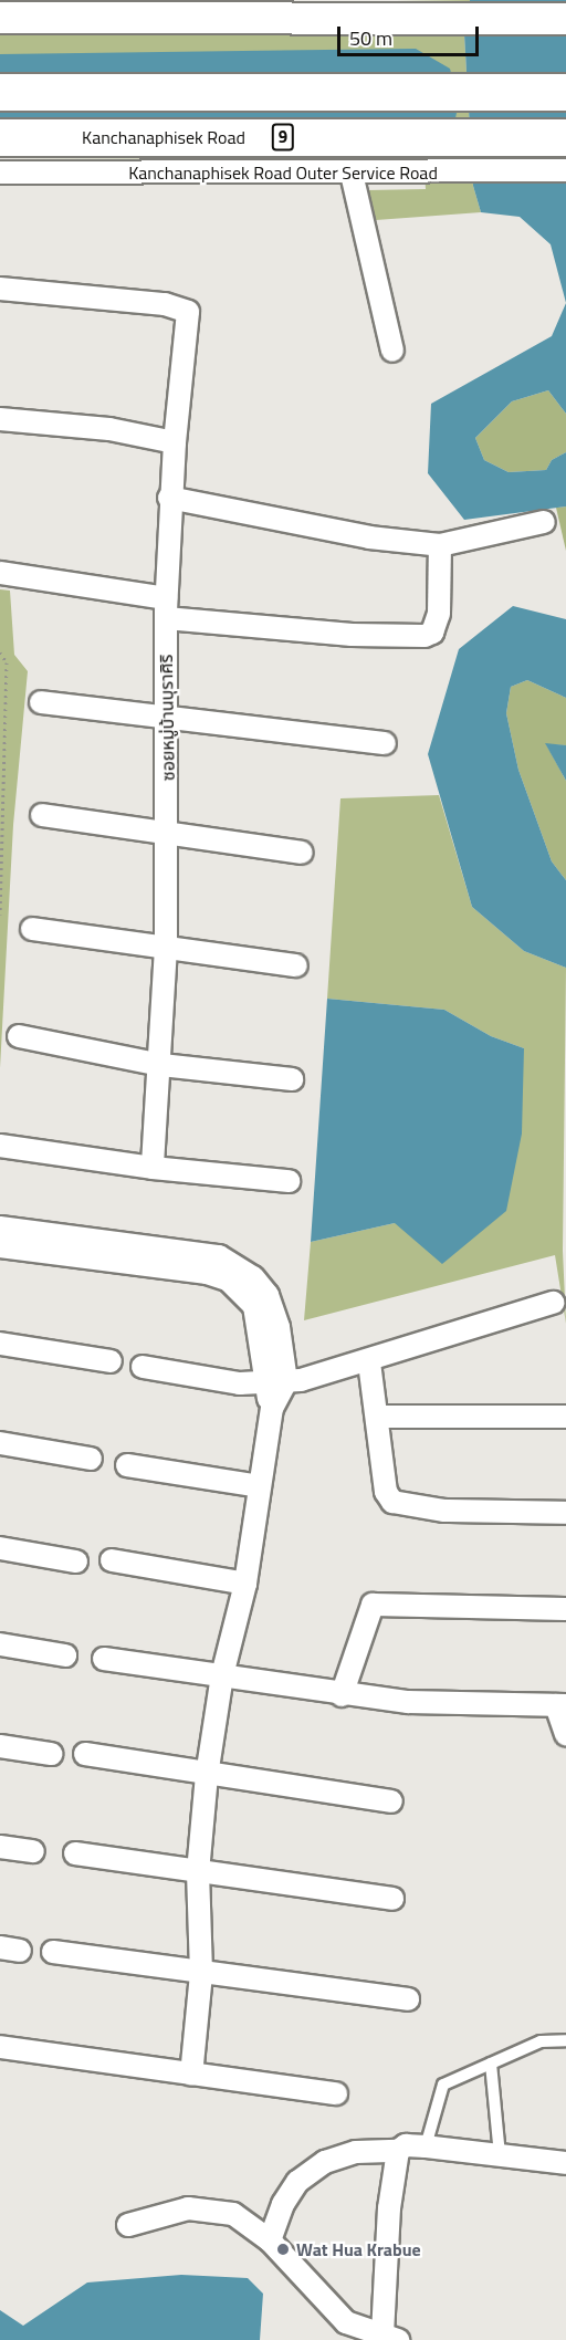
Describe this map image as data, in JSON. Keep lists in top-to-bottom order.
{
  "streets": {
    "highway": ["Kanchanaphisek Road", "9"],
    "street": ["Kanchanaphisek Road Outer Service Road", "ซอยหมู่บ้านบุราศิริ"]
  },
  "places": ["Wat Hua Krabue"],
  "scale_bar": "50 m"
}
